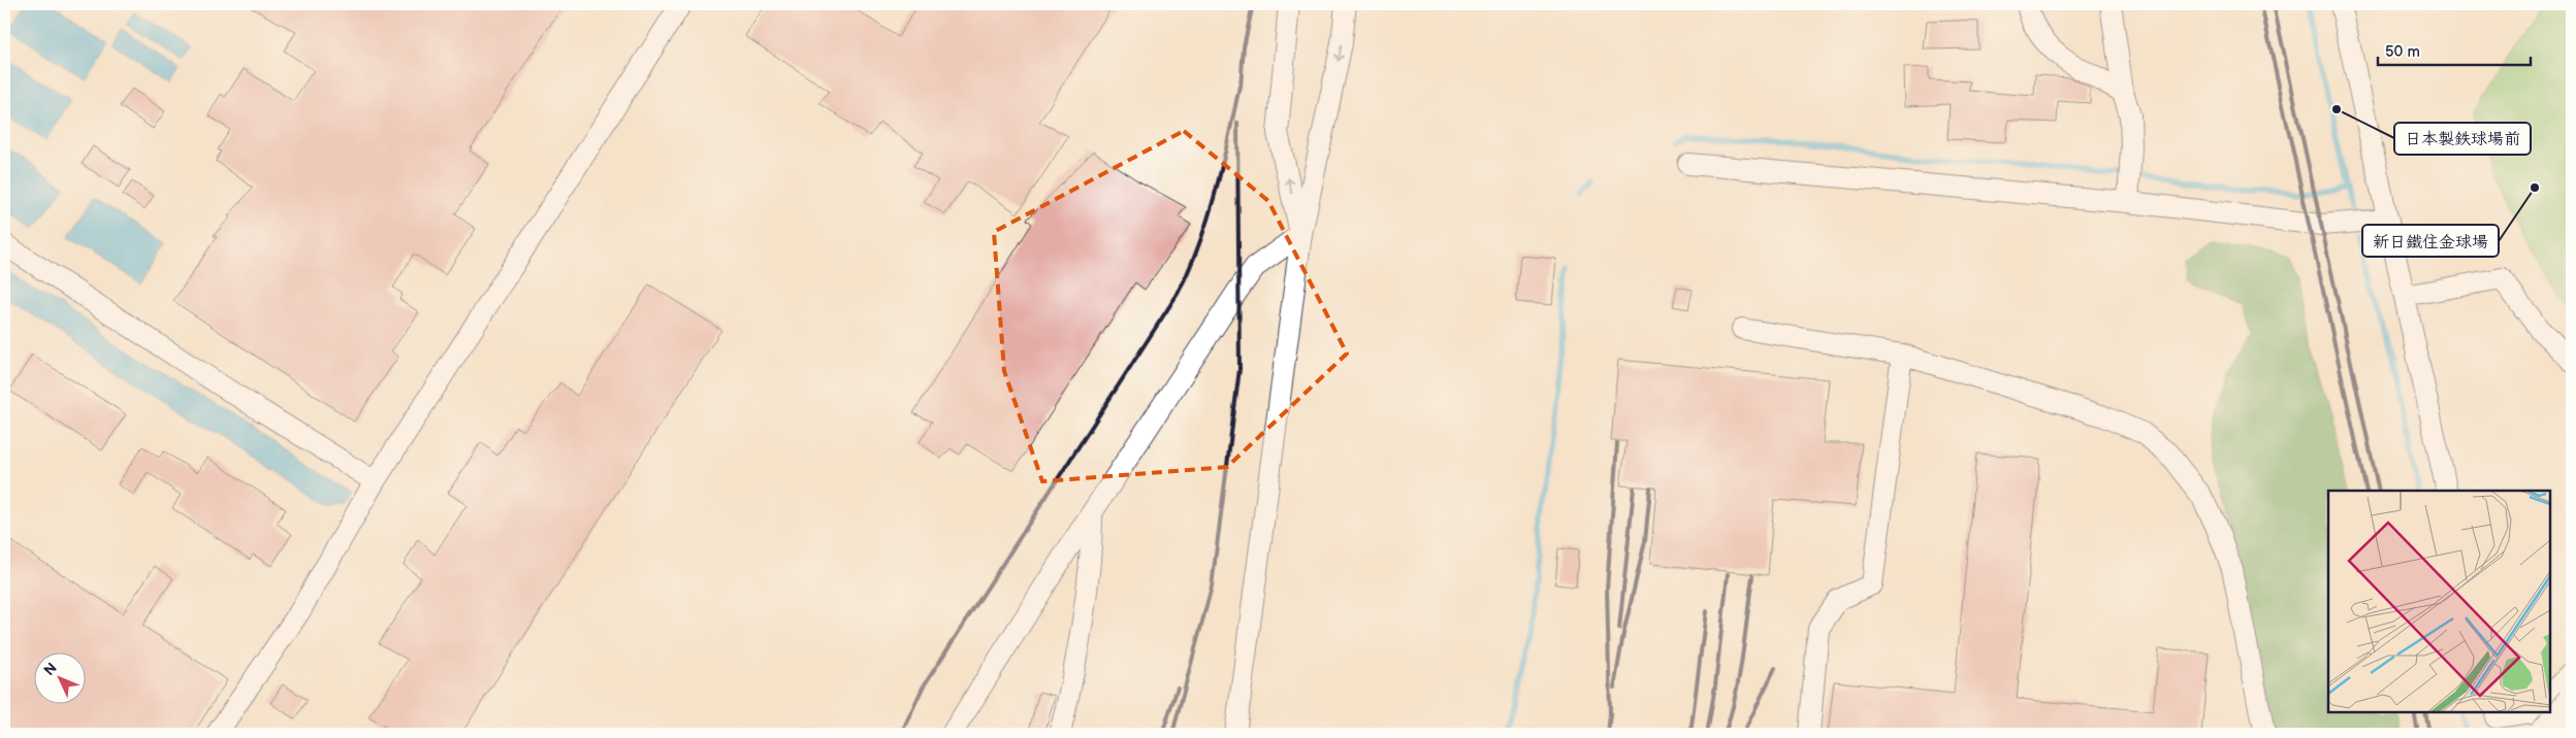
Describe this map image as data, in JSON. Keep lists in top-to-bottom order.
{
  "places": ["日本製鉄球場前", "新日鐵住金球場"],
  "scale_bar": "50 m",
  "north": "top left"
}
